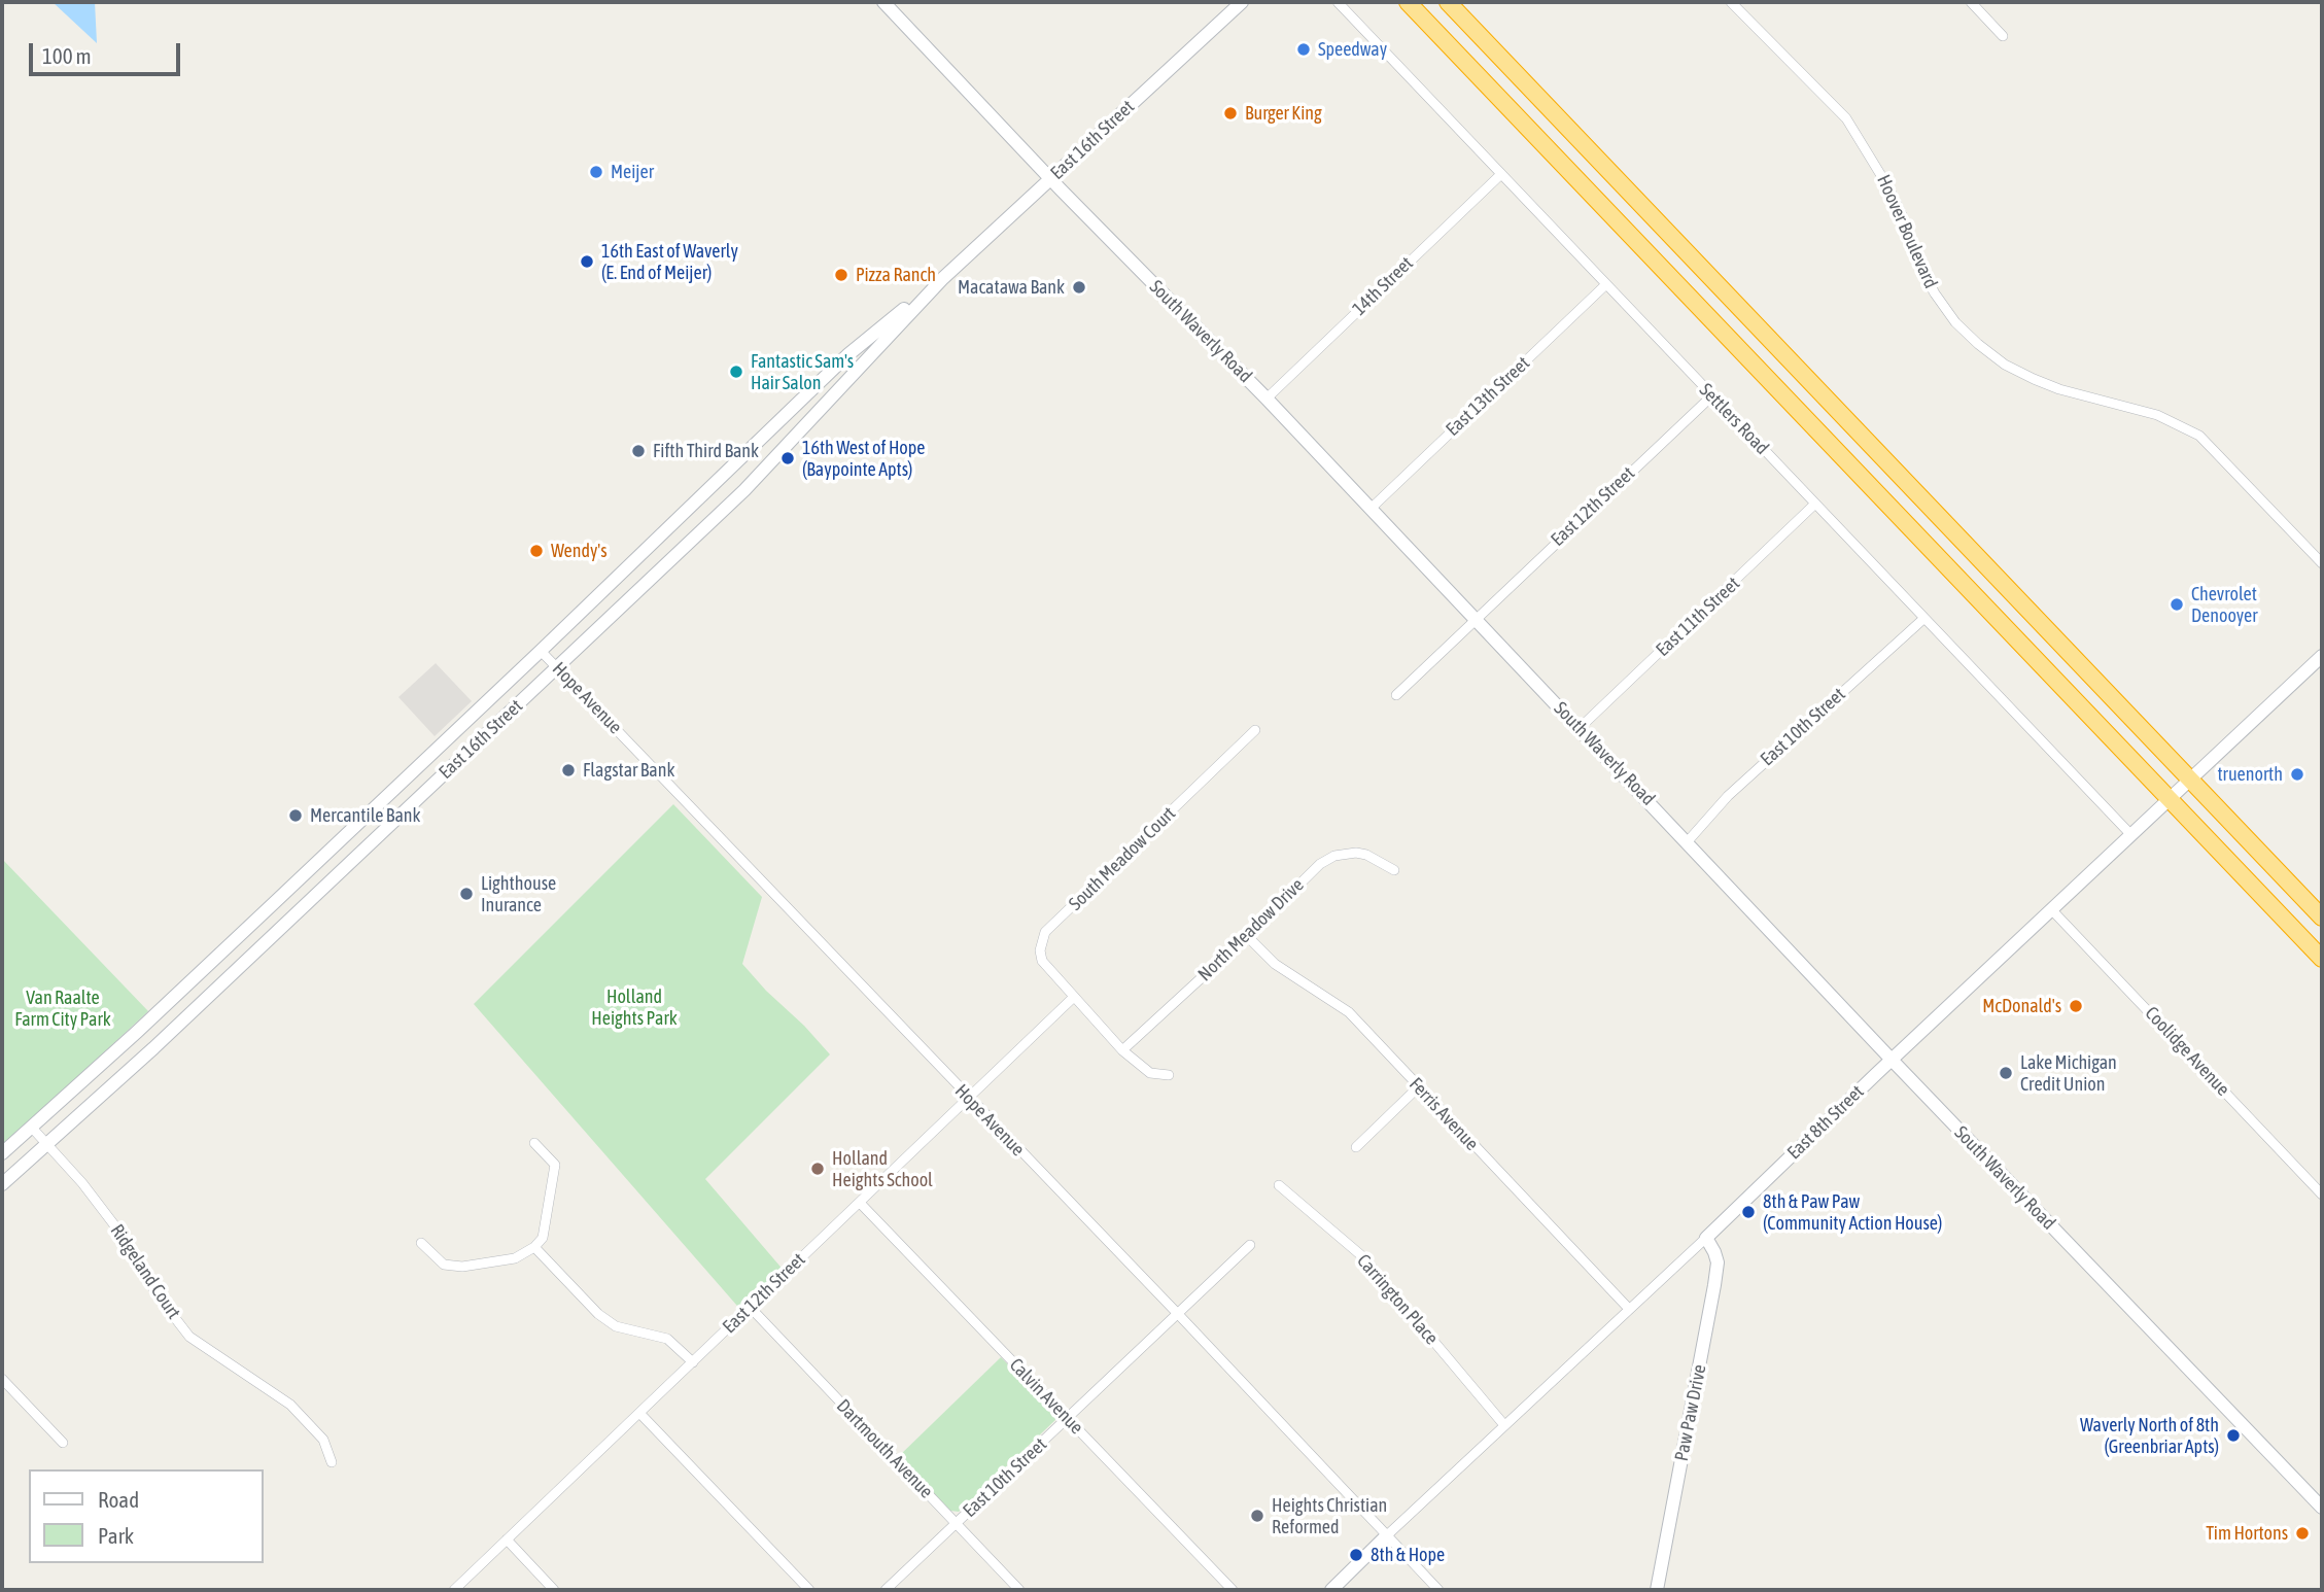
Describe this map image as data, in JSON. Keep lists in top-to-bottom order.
{
  "streets": {
    "main road": [
      "East 16th Street",
      "South Waverly Road",
      "East 8th Street",
      "Paw Paw Drive"
    ],
    "street": [
      "Hoover Boulevard",
      "14th Street",
      "East 13th Street",
      "Settlers Road",
      "East 12th Street",
      "East 11th Street",
      "Hope Avenue",
      "East 10th Street",
      "South Meadow Court",
      "North Meadow Drive",
      "Coolidge Avenue",
      "Ferris Avenue",
      "Ridgeland Court",
      "Carrington Place",
      "Calvin Avenue",
      "Dartmouth Avenue"
    ]
  },
  "crossings": [
    ["East 16th Street", "South Waverly Road"],
    ["East 16th Street", "Hope Avenue"],
    ["East 16th Street", "Ridgeland Court"],
    ["14th Street", "South Waverly Road"],
    ["14th Street", "Settlers Road"],
    ["South Waverly Road", "East 13th Street"],
    ["South Waverly Road", "East 12th Street"],
    ["South Waverly Road", "East 11th Street"],
    ["South Waverly Road", "East 10th Street"],
    ["South Waverly Road", "East 8th Street"],
    ["East 13th Street", "Settlers Road"],
    ["Settlers Road", "East 12th Street"],
    ["Settlers Road", "East 11th Street"],
    ["Settlers Road", "East 10th Street"],
    ["Settlers Road", "East 8th Street"],
    ["East 12th Street", "Hope Avenue"],
    ["East 12th Street", "South Meadow Court"],
    ["East 12th Street", "Calvin Avenue"],
    ["East 12th Street", "Dartmouth Avenue"],
    ["Hope Avenue", "East 10th Street"],
    ["Hope Avenue", "East 8th Street"],
    ["East 10th Street", "Calvin Avenue"],
    ["East 10th Street", "Dartmouth Avenue"],
    ["South Meadow Court", "North Meadow Drive"],
    ["North Meadow Drive", "Ferris Avenue"],
    ["Coolidge Avenue", "East 8th Street"],
    ["Ferris Avenue", "East 8th Street"],
    ["East 8th Street", "Carrington Place"],
    ["East 8th Street", "Paw Paw Drive"]
  ],
  "parks": ["Holland Heights Park", "Van Raalte Farm City Park"],
  "places": [
    "Speedway",
    "Burger King",
    "Meijer",
    "16th East of Waverly (E. End of Meijer)",
    "Pizza Ranch",
    "Macatawa Bank",
    "Fantastic Sam's Hair Salon",
    "Fifth Third Bank",
    "16th West of Hope (Baypointe Apts)",
    "Wendy's",
    "Chevrolet Denooyer",
    "Flagstar Bank",
    "truenorth",
    "Mercantile Bank",
    "Lighthouse Inurance",
    "McDonald's",
    "Lake Michigan Credit Union",
    "Holland Heights School",
    "8th & Paw Paw (Community Action House)",
    "Waverly North of 8th (Greenbriar Apts)",
    "Heights Christian Reformed",
    "Tim Hortons",
    "8th & Hope"
  ],
  "legend": ["Road", "Park"],
  "scale_bar": "100 m"
}
